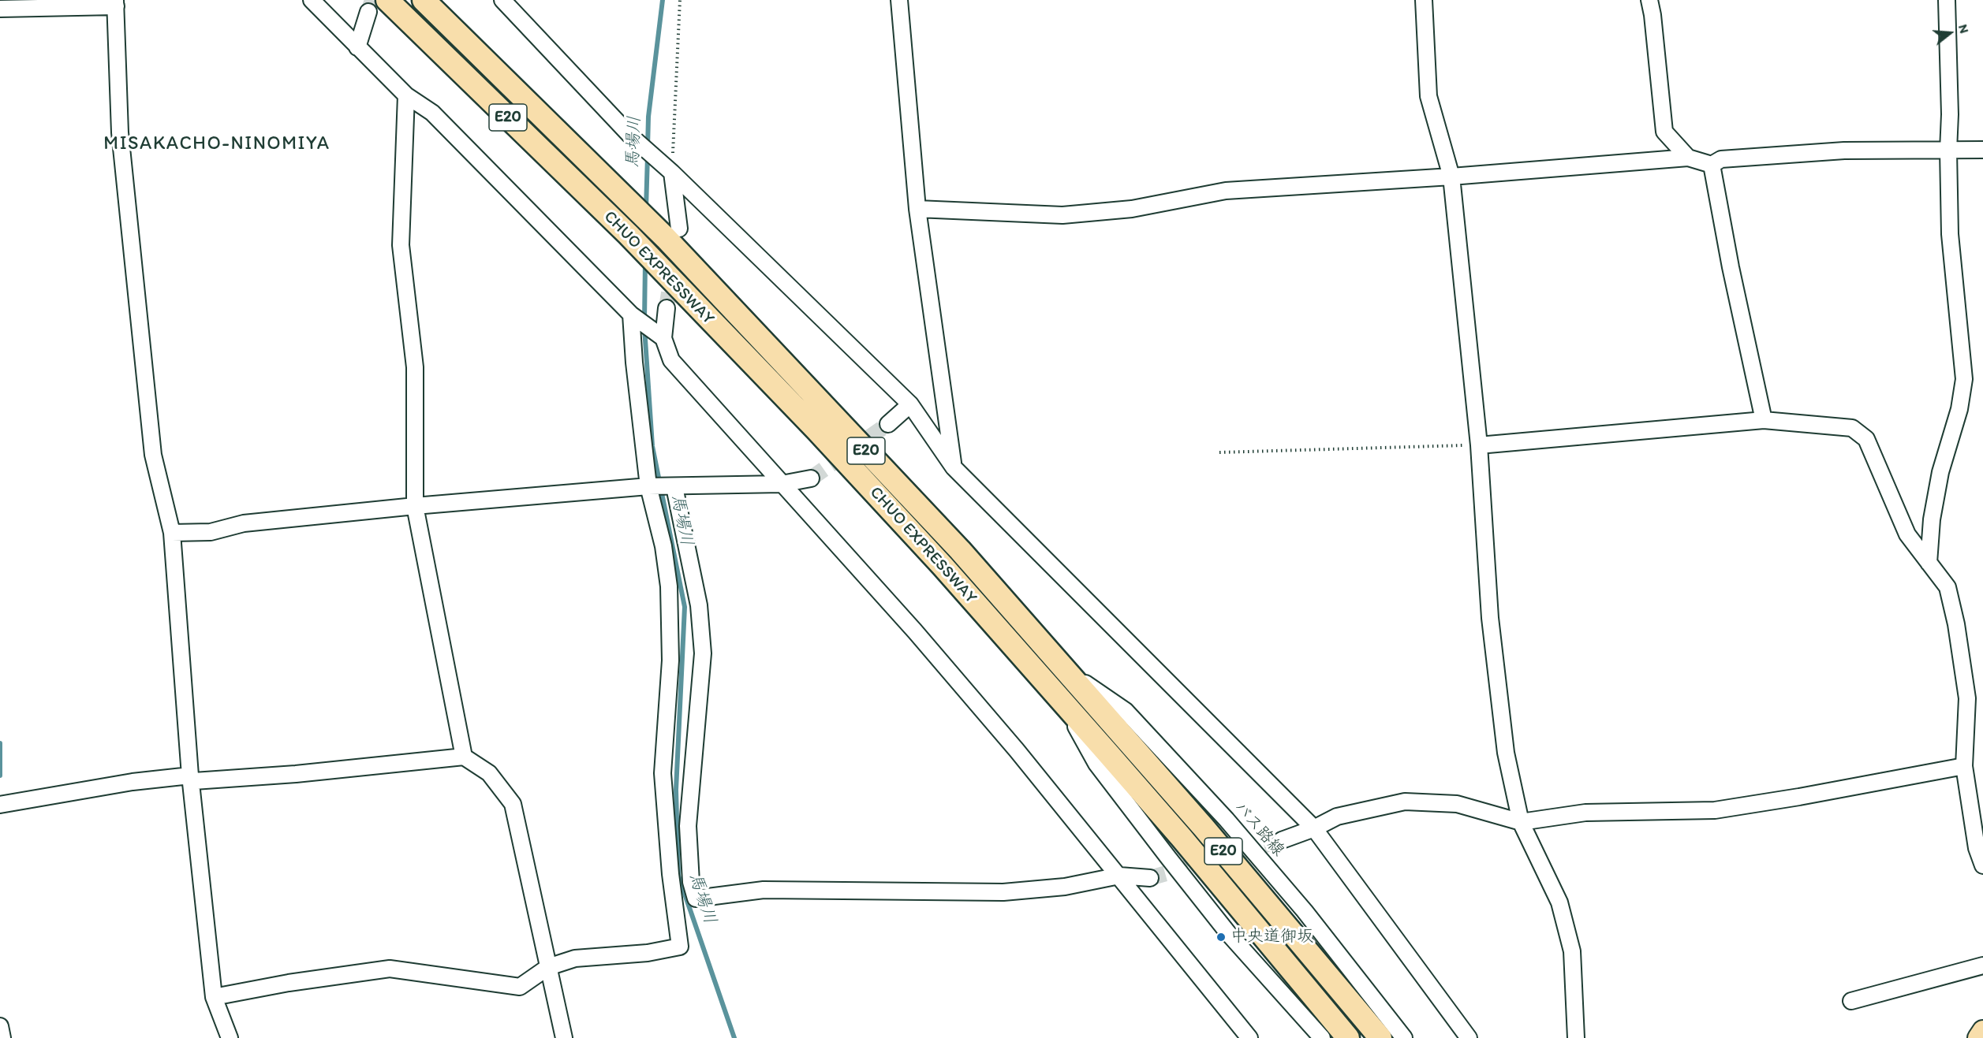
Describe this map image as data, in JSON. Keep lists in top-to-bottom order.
{
  "streets": {
    "highway": ["E20", "CHUO EXPRESSWAY"],
    "street": ["バス路線"]
  },
  "crossings": [
    ["CHUO EXPRESSWAY", "バス路線"]
  ],
  "districts": ["MISAKACHO-NINOMIYA"],
  "water": ["馬場川"],
  "places": ["中央道御坂"],
  "north": "right"
}
